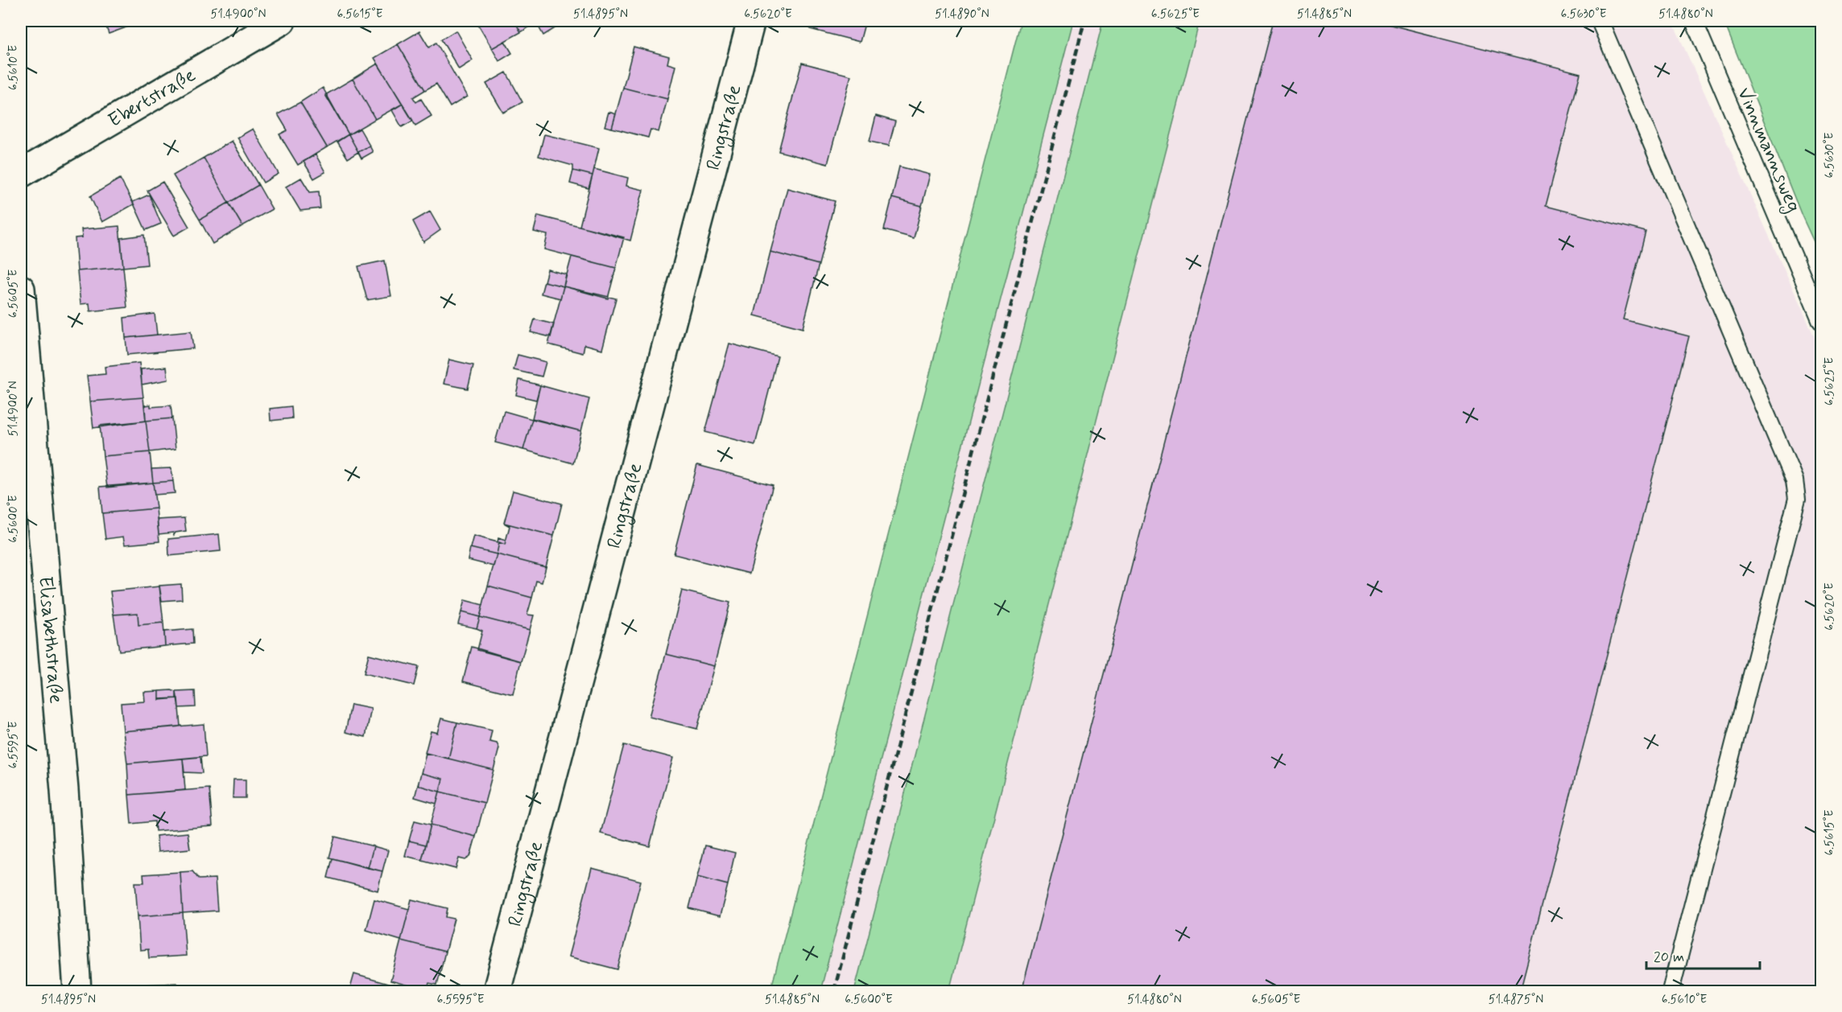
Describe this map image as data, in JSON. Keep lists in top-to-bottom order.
{
  "streets": {
    "street": ["Ebertstraße", "Ringstraße", "Elisabethstraße"],
    "lane": ["Vinnmannsweg"]
  },
  "scale_bar": "20 m",
  "coordinates": [
    "51.4900°N",
    "6.5615°E",
    "51.4895°N",
    "6.5620°E",
    "51.4890°N",
    "6.5625°E",
    "51.4885°N",
    "6.5630°E",
    "51.4880°N",
    "6.5610°E",
    "6.5605°E",
    "6.5600°E",
    "6.5595°E",
    "51.4875°N"
  ]
}
